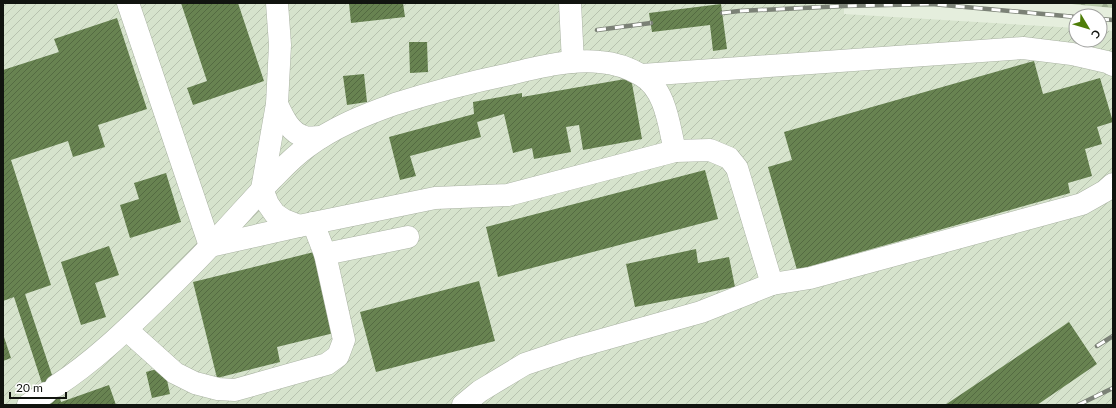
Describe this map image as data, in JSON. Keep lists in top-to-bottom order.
{
  "scale_bar": "20 m",
  "north": "bottom right"
}
